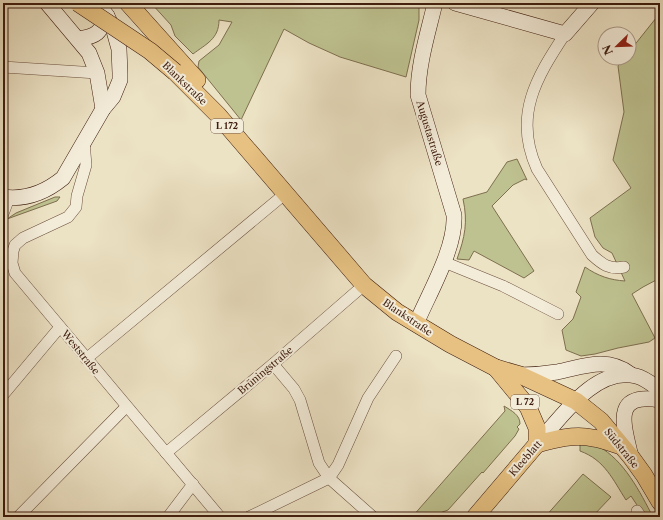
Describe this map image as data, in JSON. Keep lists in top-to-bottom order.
{
  "streets": {
    "main road": [
      "Blankstraße",
      "L 172",
      "L 72",
      "Südstraße",
      "Kleeblatt"
    ],
    "street": ["Augustastraße", "Weststraße", "Brüningstraße"]
  },
  "crossings": [
    ["Blankstraße", "Augustastraße"],
    ["Blankstraße", "Brüningstraße"],
    ["Blankstraße", "L 72"],
    ["Blankstraße", "Südstraße"],
    ["Blankstraße", "Kleeblatt"],
    ["Weststraße", "Brüningstraße"],
    ["L 72", "Kleeblatt"],
    ["Südstraße", "Kleeblatt"]
  ],
  "north": "bottom left"
}
